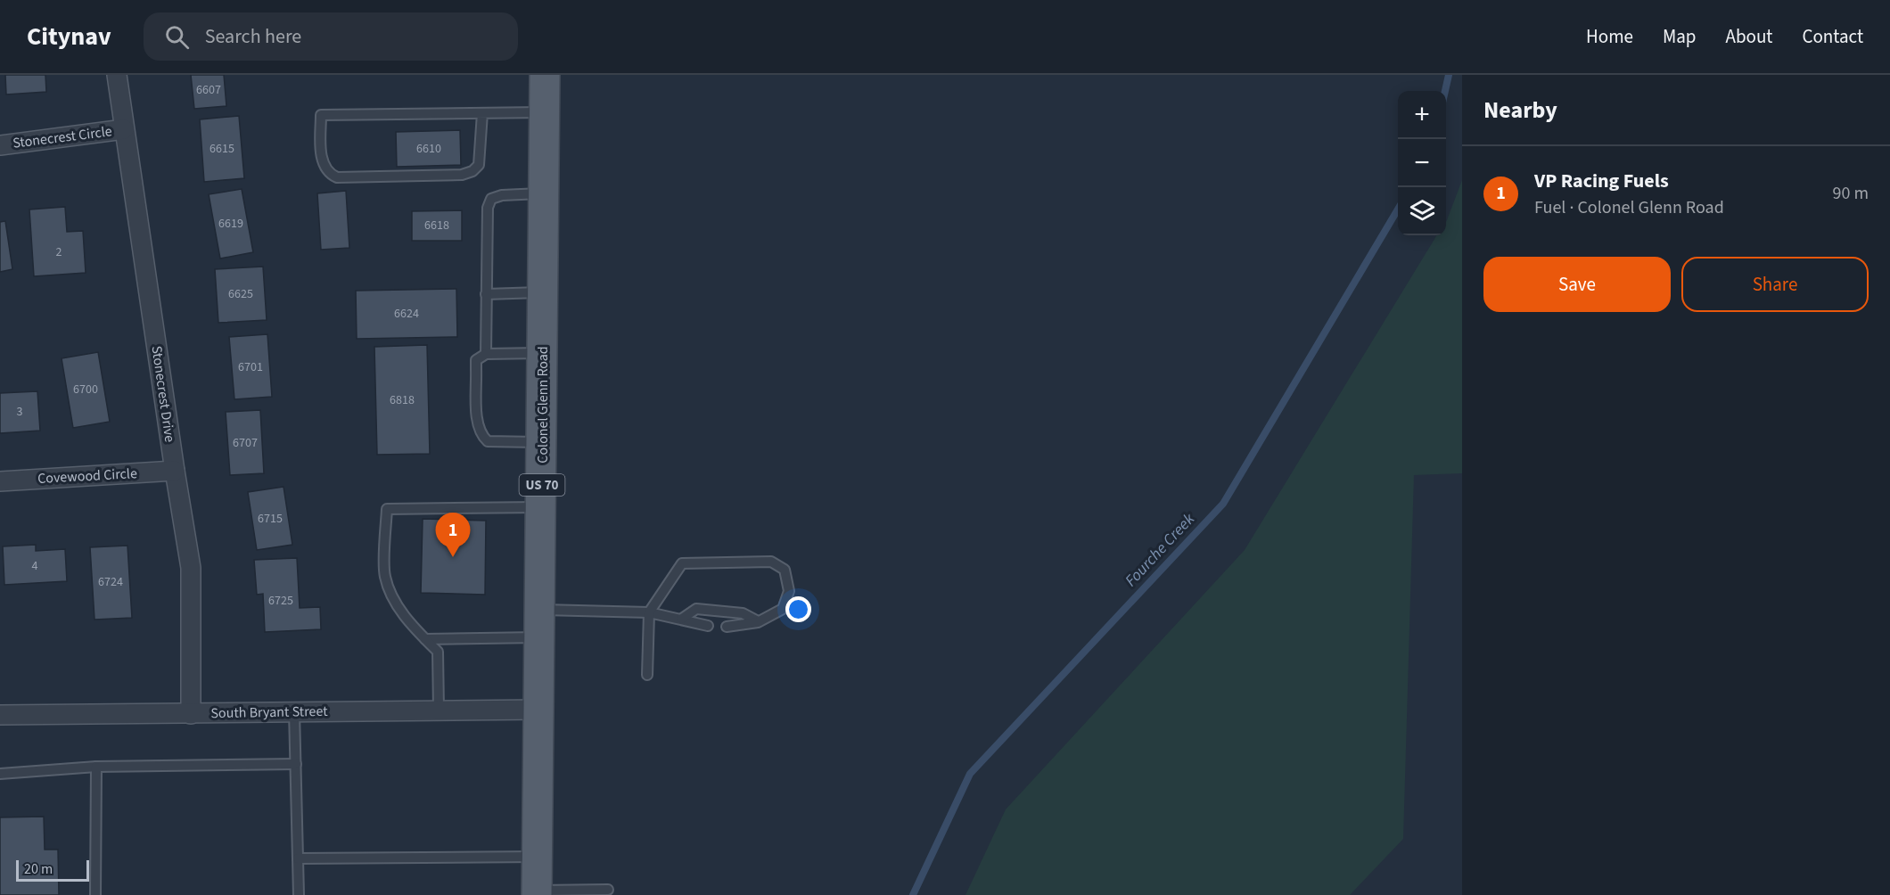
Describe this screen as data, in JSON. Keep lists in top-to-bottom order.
{
  "streets": {
    "main road": ["Colonel Glenn Road", "US 70"],
    "street": [
      "Stonecrest Circle",
      "Stonecrest Drive",
      "Covewood Circle",
      "South Bryant Street"
    ]
  },
  "crossings": [
    ["Stonecrest Circle", "Stonecrest Drive"],
    ["Stonecrest Drive", "Covewood Circle"],
    ["Stonecrest Drive", "South Bryant Street"],
    ["Colonel Glenn Road", "South Bryant Street"]
  ],
  "water": ["Fourche Creek"],
  "house_numbers": [
    "6607",
    "6615",
    "6610",
    "6619",
    "6618",
    "2",
    "6625",
    "6624",
    "6701",
    "6700",
    "6818",
    "3",
    "6707",
    "6715",
    "4",
    "6724",
    "6725"
  ],
  "scale_bar": "20 m",
  "page": {
    "header": "Citynav",
    "search": "Search here",
    "nav": [
      "Home",
      "Map",
      "About",
      "Contact"
    ],
    "heading": "Nearby",
    "map_buttons": ["+", "−"],
    "list": [
      {
        "mark": "1",
        "name": "VP Racing Fuels",
        "note": "Fuel · Colonel Glenn Road",
        "value": "90 m"
      }
    ],
    "buttons": ["Save", "Share"],
    "pins": "1",
    "scale": "20 m"
  }
}
